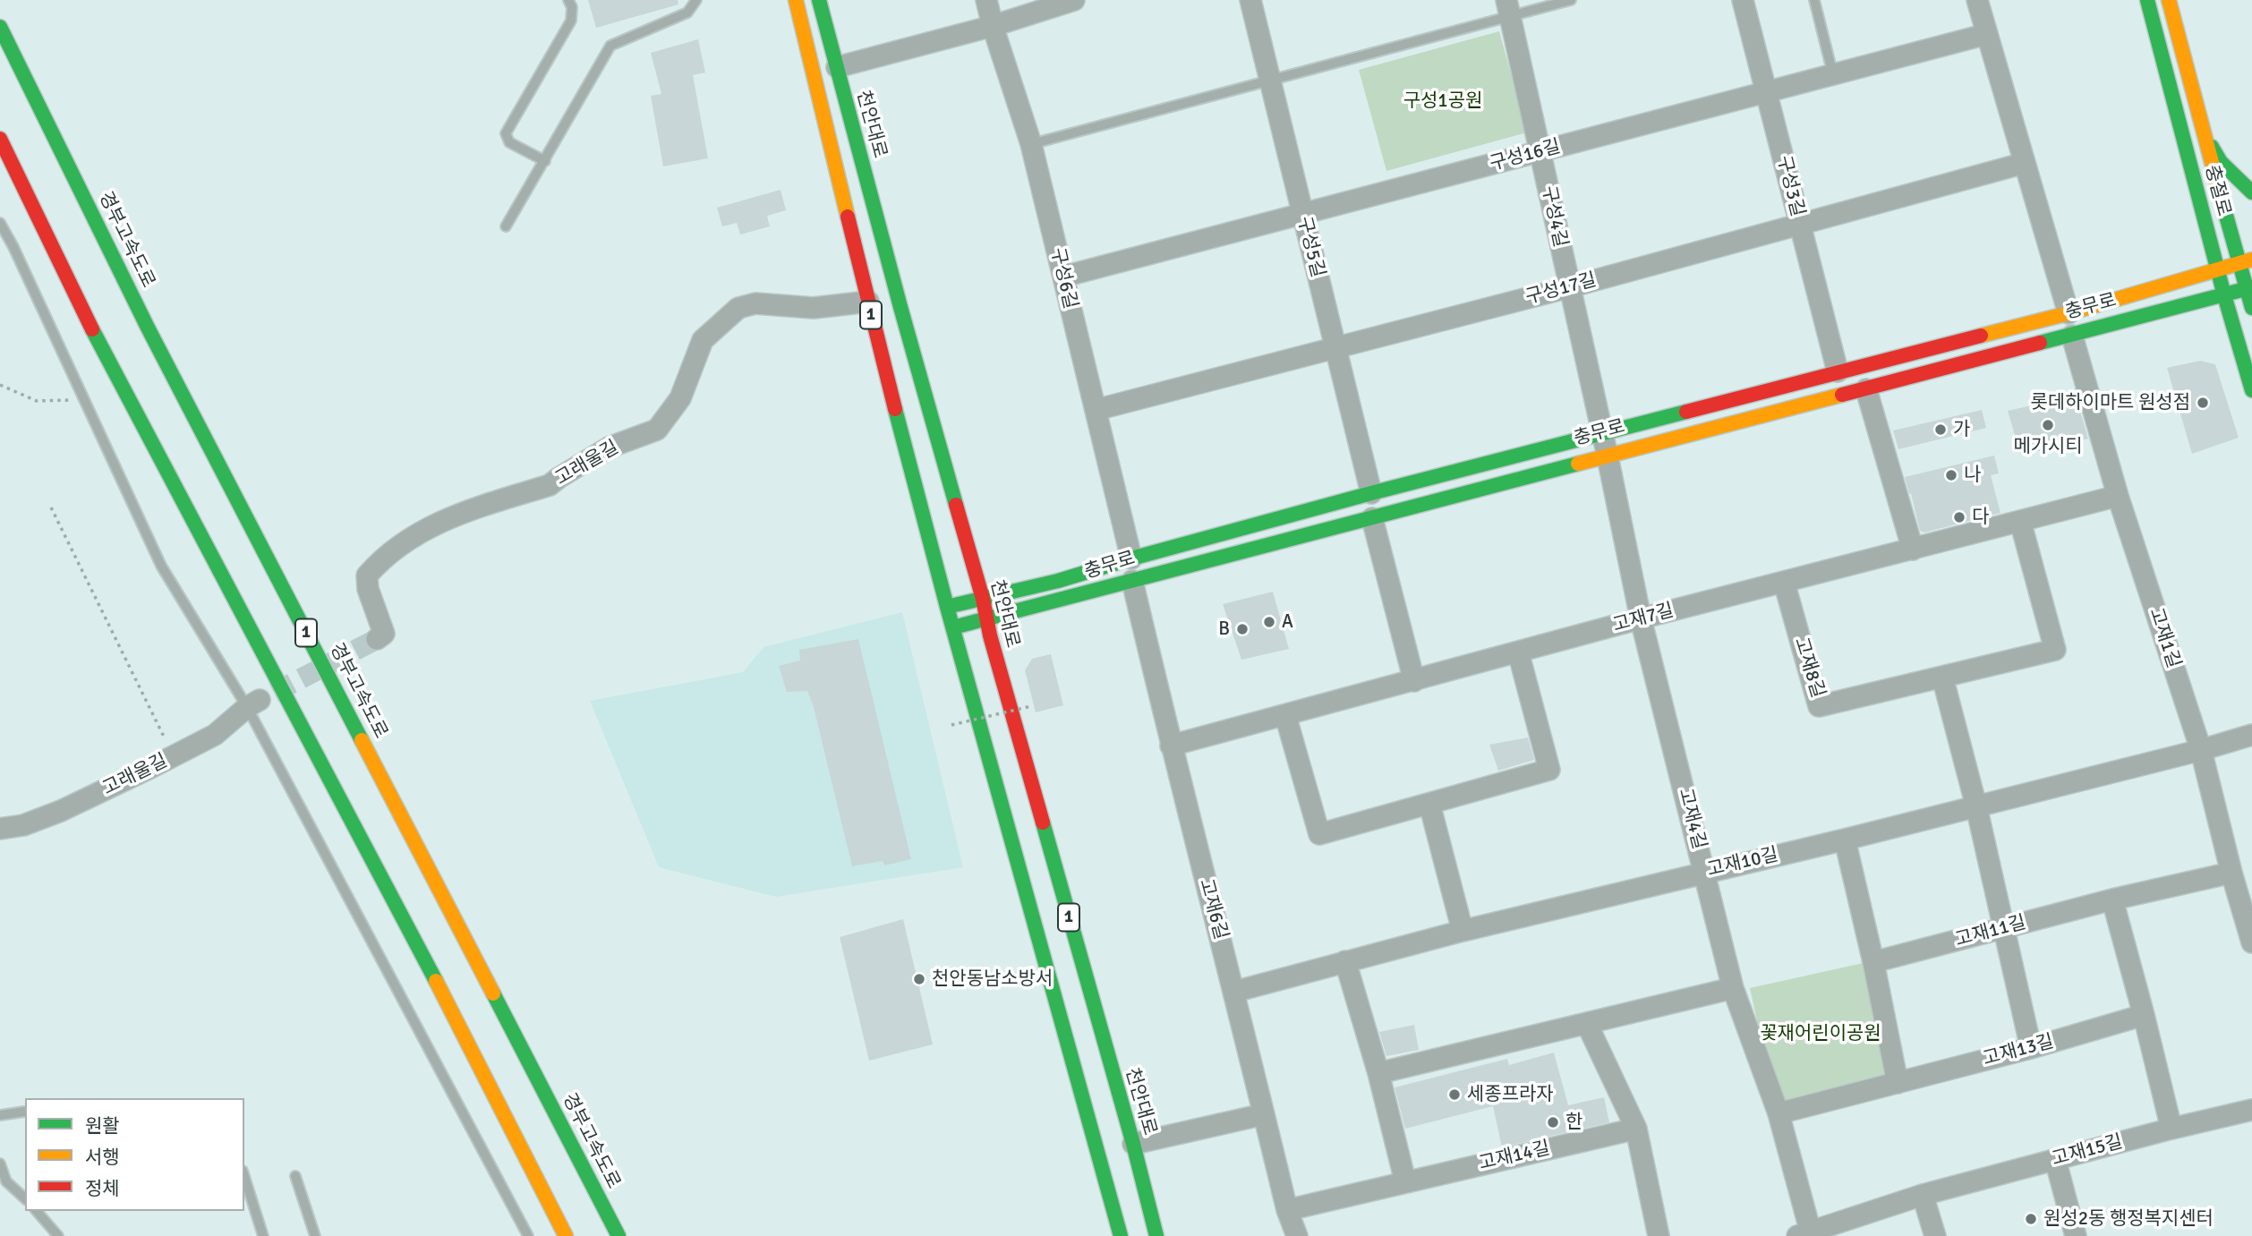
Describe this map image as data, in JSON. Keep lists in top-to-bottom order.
{
  "streets": {
    "main road": [
      "천안대로",
      "충절로",
      "경부고속도로",
      "충무로",
      "1"
    ],
    "street": [
      "구성16길",
      "구성3길",
      "구성4길",
      "구성5길",
      "구성6길",
      "구성17길",
      "고래울길",
      "고재7길",
      "고재1길",
      "고재8길",
      "고재4길",
      "고재10길",
      "고재6길",
      "고재11길",
      "고재13길",
      "고재15길",
      "고재14길"
    ]
  },
  "crossings": [
    ["천안대로", "충무로"],
    ["구성16길", "구성3길"],
    ["구성16길", "구성4길"],
    ["구성16길", "구성5길"],
    ["구성16길", "구성6길"],
    ["구성3길", "구성17길"],
    ["구성3길", "충무로"],
    ["충절로", "충무로"],
    ["구성4길", "구성17길"],
    ["구성4길", "충무로"],
    ["구성4길", "고재4길"],
    ["구성5길", "구성17길"],
    ["구성5길", "충무로"],
    ["구성6길", "구성17길"],
    ["구성6길", "충무로"],
    ["충무로", "1"],
    ["충무로", "고재1길"],
    ["충무로", "고재4길"],
    ["충무로", "고재6길"],
    ["1", "고래울길"],
    ["고재7길", "고재1길"],
    ["고재7길", "고재8길"],
    ["고재7길", "고재4길"],
    ["고재7길", "고재6길"],
    ["고재1길", "고재10길"],
    ["고재1길", "고재11길"],
    ["고재4길", "고재10길"],
    ["고재4길", "고재13길"],
    ["고재4길", "고재15길"],
    ["고재10길", "고재6길"],
    ["고재6길", "고재14길"]
  ],
  "parks": ["구성1공원", "꽃재어린이공원"],
  "places": [
    "롯데하이마트 원성점",
    "메가시티",
    "가",
    "나",
    "다",
    "A",
    "B",
    "천안동남소방서",
    "세종프라자",
    "한",
    "원성2동 행정복지센터"
  ],
  "legend": ["원활", "서행", "정체"]
}
